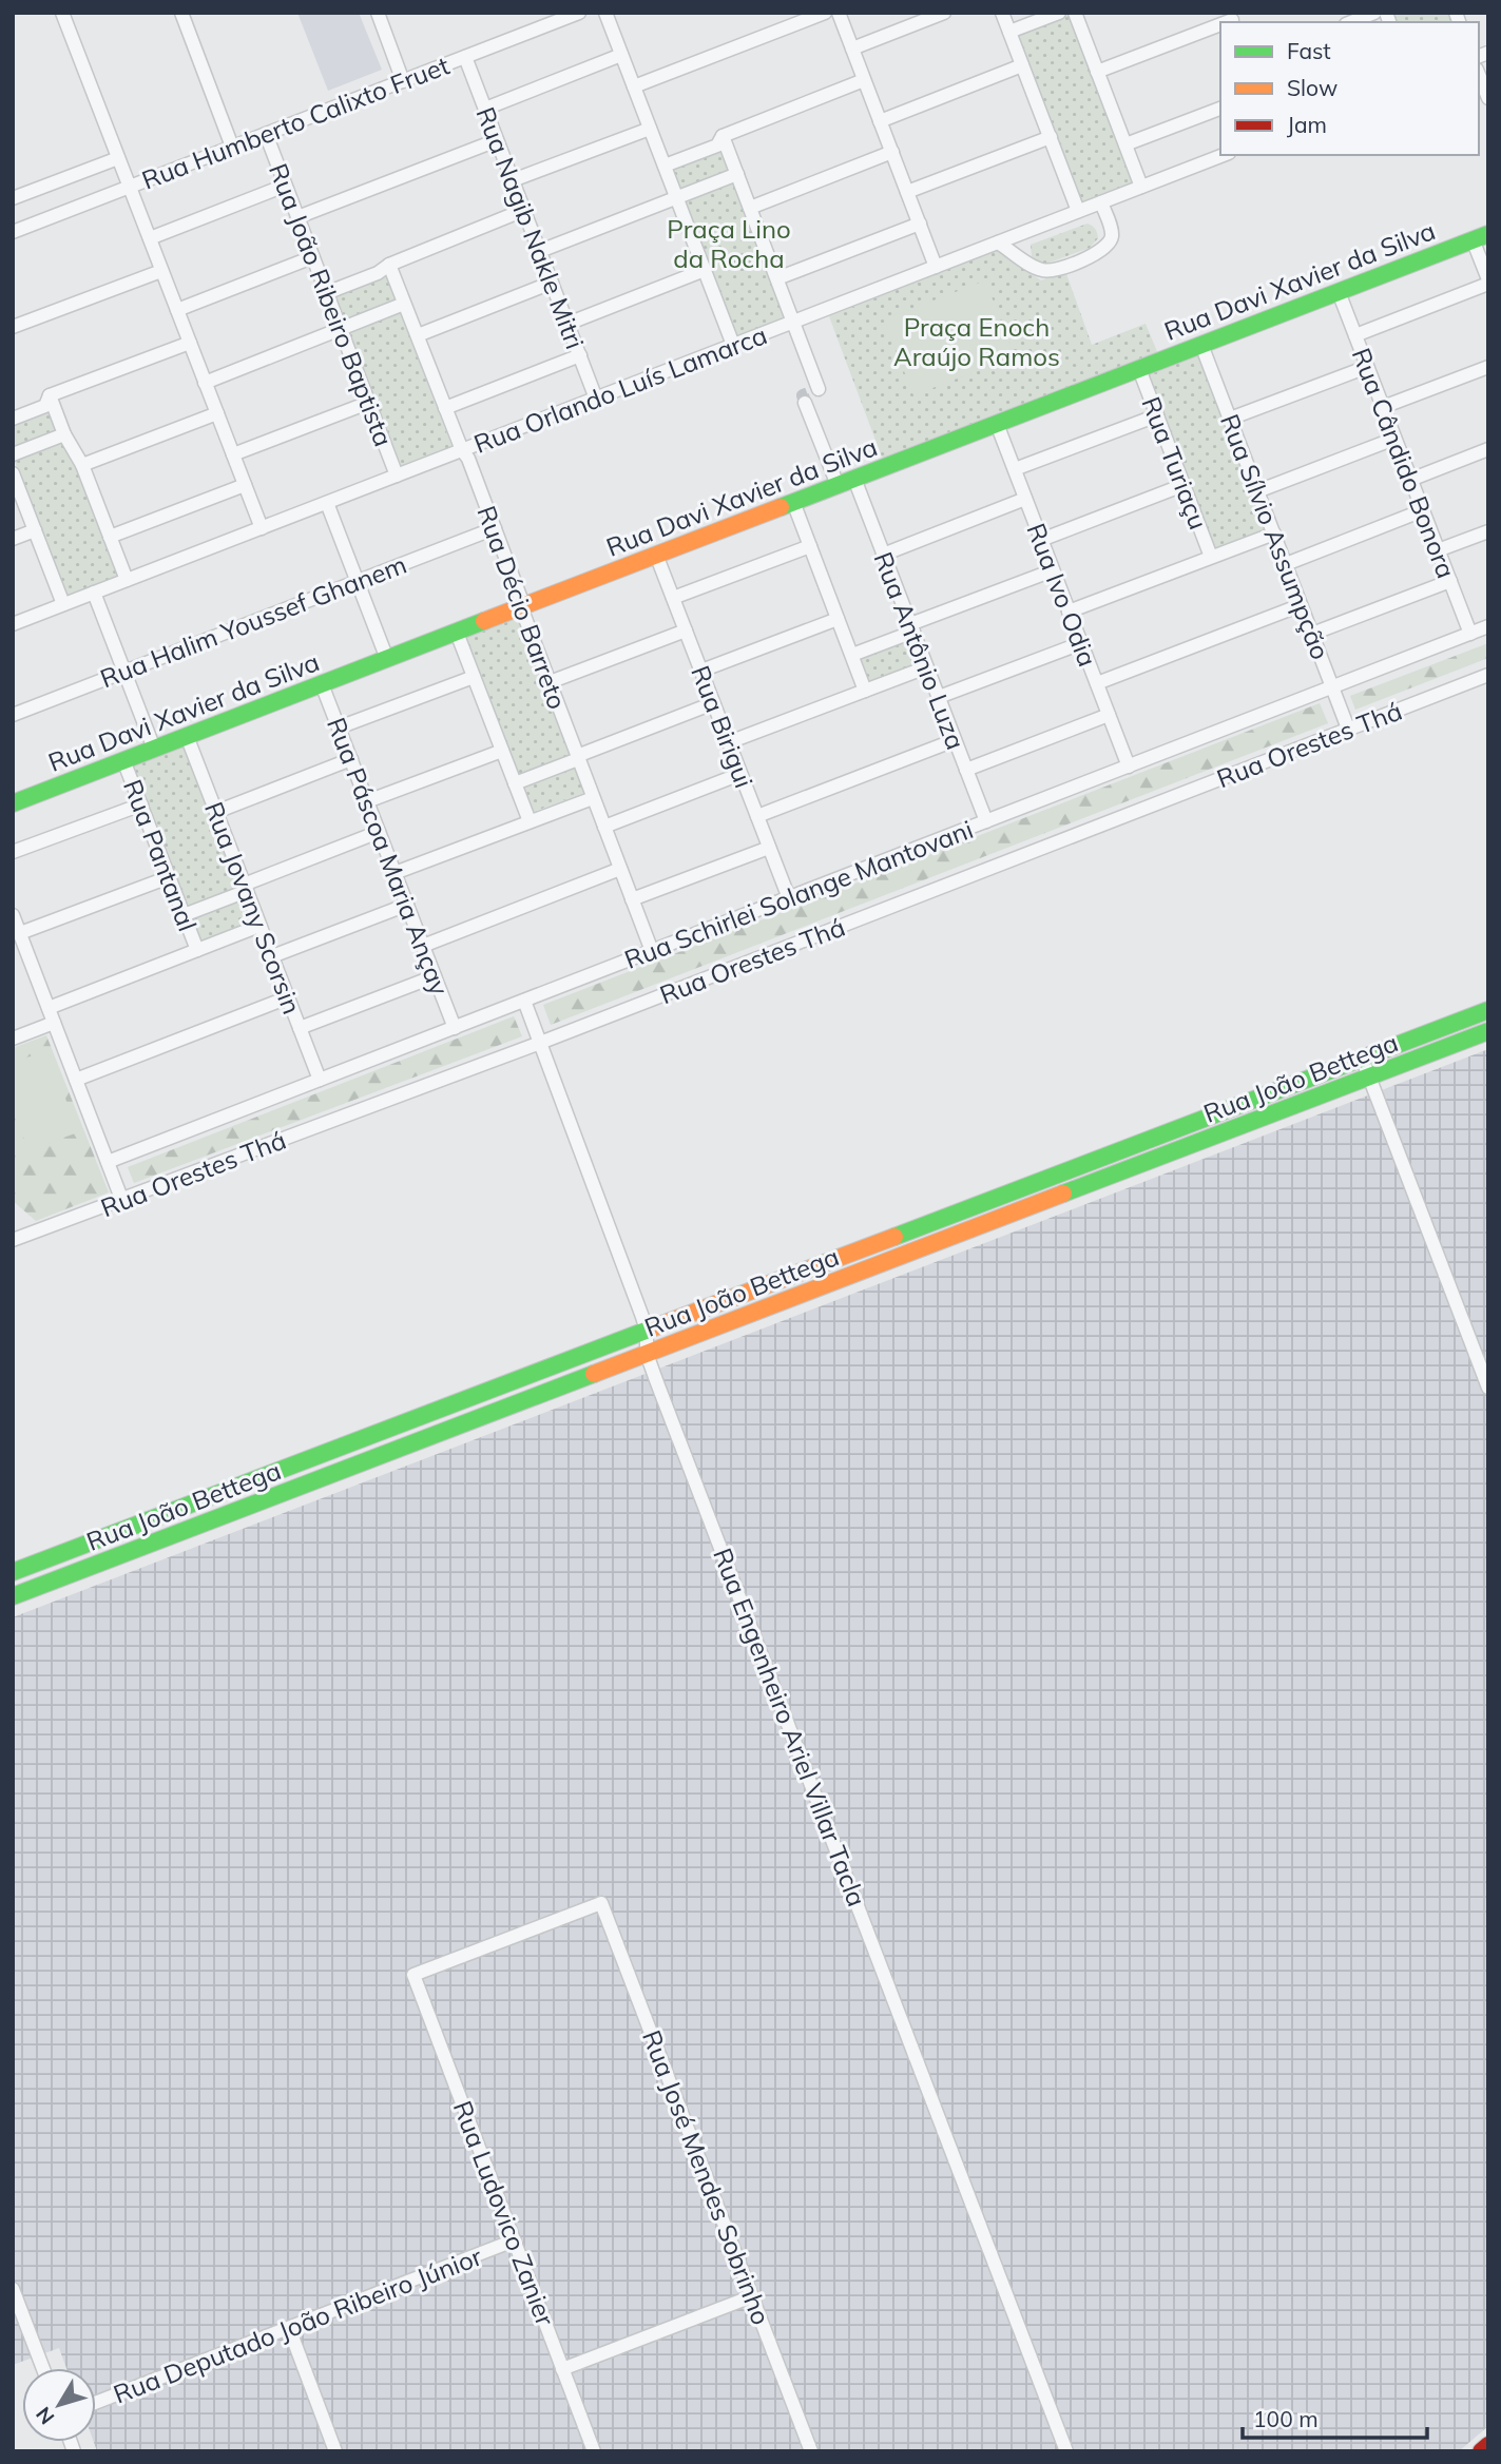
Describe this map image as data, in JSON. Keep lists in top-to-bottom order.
{
  "streets": {
    "main road": ["Rua Davi Xavier da Silva", "Rua João Bettega"],
    "street": [
      "Rua Humberto Calixto Fruet",
      "Rua Nagib Nakle Mitri",
      "Rua João Ribeiro Baptista",
      "Rua Orlando Luís Lamarca",
      "Rua Turiaçu",
      "Rua Cândido Bonora",
      "Rua Sílvio Assumpção",
      "Rua Ivo Odia",
      "Rua Décio Barreto",
      "Rua Halim Youssef Ghanem",
      "Rua Antônio Luza",
      "Rua Birigui",
      "Rua Orestes Thá",
      "Rua Pantanal",
      "Rua Páscoa Maria Ançay",
      "Rua Schirlei Solange Mantovani",
      "Rua Jovany Scorsin",
      "Rua Engenheiro Ariel Villar Tacla",
      "Rua José Mendes Sobrinho",
      "Rua Ludovico Zanier",
      "Rua Deputado João Ribeiro Júnior"
    ]
  },
  "crossings": [
    ["Rua Humberto Calixto Fruet", "Rua Nagib Nakle Mitri"],
    ["Rua Humberto Calixto Fruet", "Rua João Ribeiro Baptista"],
    ["Rua Nagib Nakle Mitri", "Rua Orlando Luís Lamarca"],
    ["Rua Davi Xavier da Silva", "Rua Turiaçu"],
    ["Rua Davi Xavier da Silva", "Rua Cândido Bonora"],
    ["Rua Davi Xavier da Silva", "Rua Sílvio Assumpção"],
    ["Rua Davi Xavier da Silva", "Rua Ivo Odia"],
    ["Rua Davi Xavier da Silva", "Rua Décio Barreto"],
    ["Rua Davi Xavier da Silva", "Rua Antônio Luza"],
    ["Rua Davi Xavier da Silva", "Rua Birigui"],
    ["Rua Davi Xavier da Silva", "Rua Pantanal"],
    ["Rua Davi Xavier da Silva", "Rua Páscoa Maria Ançay"],
    ["Rua Davi Xavier da Silva", "Rua Jovany Scorsin"],
    ["Rua João Ribeiro Baptista", "Rua Orlando Luís Lamarca"],
    ["Rua Orlando Luís Lamarca", "Rua Décio Barreto"],
    ["Rua Cândido Bonora", "Rua Schirlei Solange Mantovani"],
    ["Rua Sílvio Assumpção", "Rua Orestes Thá"],
    ["Rua Sílvio Assumpção", "Rua Schirlei Solange Mantovani"],
    ["Rua Ivo Odia", "Rua Schirlei Solange Mantovani"],
    ["Rua Décio Barreto", "Rua Halim Youssef Ghanem"],
    ["Rua Décio Barreto", "Rua Schirlei Solange Mantovani"],
    ["Rua Antônio Luza", "Rua Schirlei Solange Mantovani"],
    ["Rua Birigui", "Rua Schirlei Solange Mantovani"],
    ["Rua Orestes Thá", "Rua Engenheiro Ariel Villar Tacla"],
    ["Rua Páscoa Maria Ançay", "Rua Schirlei Solange Mantovani"],
    ["Rua Schirlei Solange Mantovani", "Rua Jovany Scorsin"],
    ["Rua Schirlei Solange Mantovani", "Rua Engenheiro Ariel Villar Tacla"],
    ["Rua João Bettega", "Rua Engenheiro Ariel Villar Tacla"],
    ["Rua José Mendes Sobrinho", "Rua Ludovico Zanier"],
    ["Rua Ludovico Zanier", "Rua Deputado João Ribeiro Júnior"]
  ],
  "parks": ["Praça Lino da Rocha", "Praça Enoch Araújo Ramos"],
  "legend": ["Fast", "Slow", "Jam"],
  "scale_bar": "100 m",
  "north": "bottom left"
}
